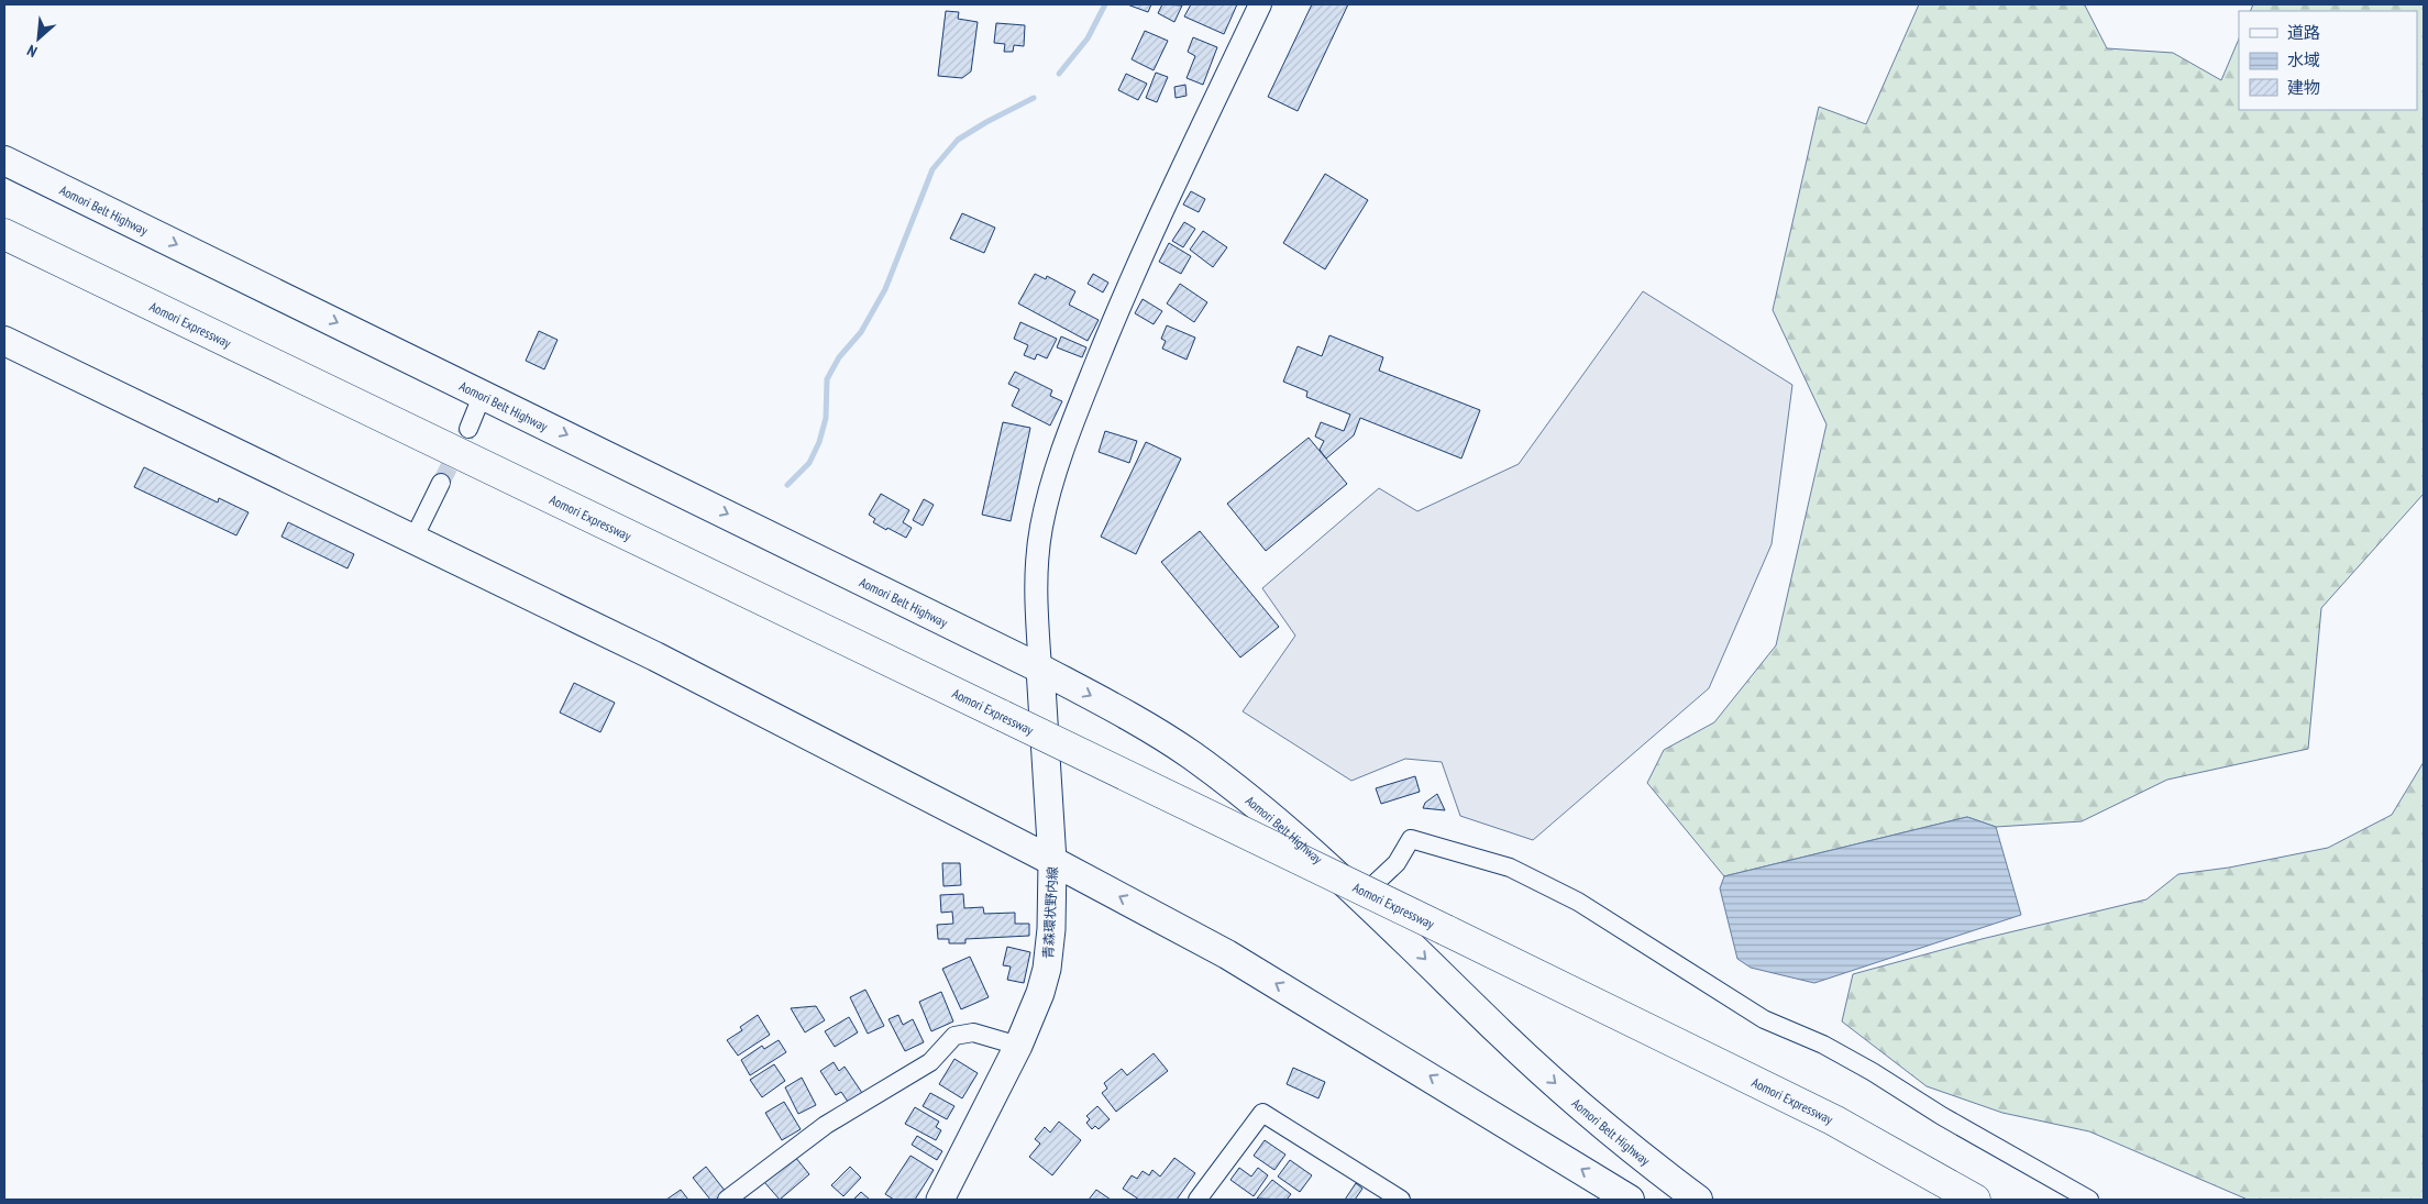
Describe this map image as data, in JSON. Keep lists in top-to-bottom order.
{
  "streets": {
    "highway": ["Aomori Belt Highway", "Aomori Expressway"],
    "main road": ["青森環状野内線"]
  },
  "crossings": [
    ["Aomori Belt Highway", "青森環状野内線"]
  ],
  "legend": ["道路", "水域", "建物"],
  "north": "bottom left"
}
